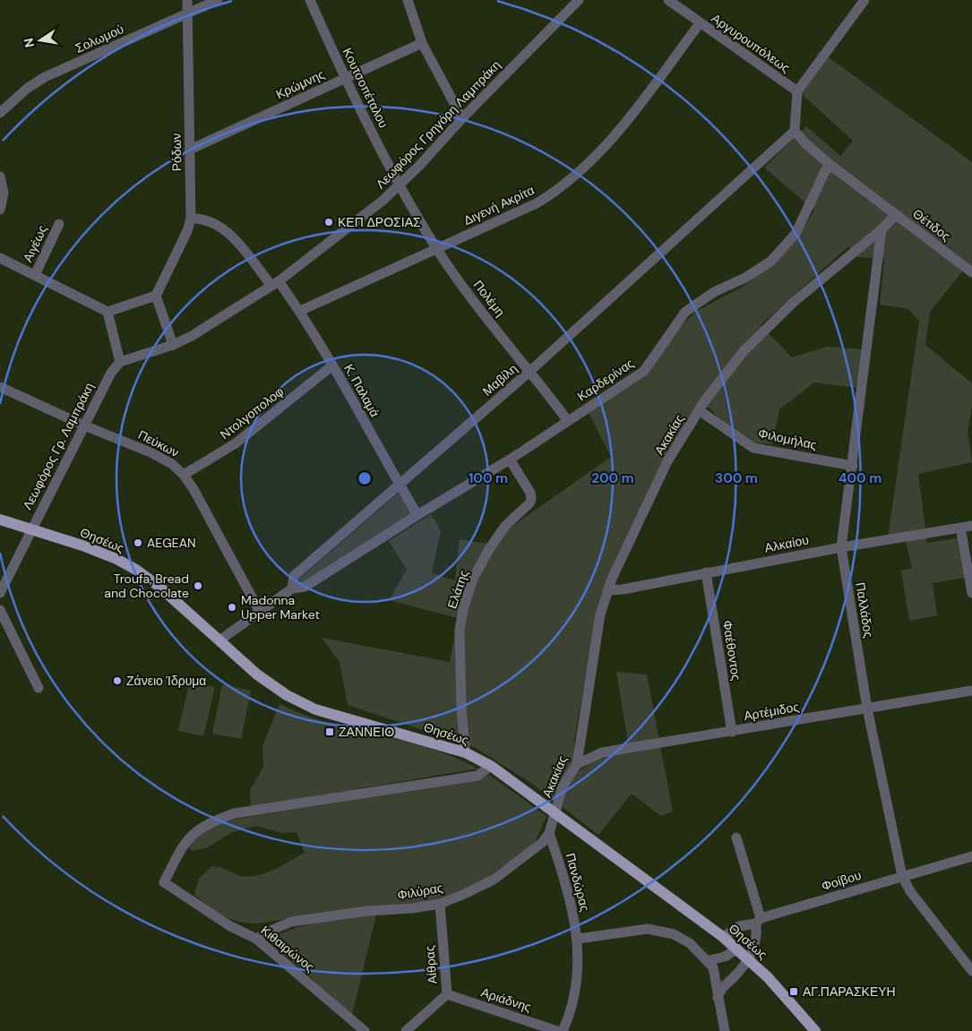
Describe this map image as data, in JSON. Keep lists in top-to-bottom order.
{
  "streets": {
    "main road": ["Θησέως"],
    "street": [
      "Σολωμού",
      "Αργυρουπόλεως",
      "Κρώμνης",
      "Κουτσοπέταλου",
      "Λεωφόρος Γρηγόρη Λαμπράκη",
      "Ρόδων",
      "Διγενή Ακρίτα",
      "Θέτιδος",
      "Αιγέως",
      "Πολέμη",
      "Μαβίλη",
      "Καρδερίνας",
      "Κ. Παλαμά",
      "Ντολγοπολοφ",
      "Ακακίας",
      "Φιλομήλας",
      "Πεύκων",
      "Λεωφόρος Γρ. Λαμπράκη",
      "Αλκαίου",
      "Ελάτης",
      "Παλλάδος",
      "Φαέθοντος",
      "Αρτέμιδος",
      "Φοίβου",
      "Πανδώρας",
      "Φιλύρας",
      "Κιθαιρώνος",
      "Αίθρας",
      "Αριάδνης"
    ]
  },
  "crossings": [
    ["Σολωμού", "Ρόδων"],
    ["Αργυρουπόλεως", "Διγενή Ακρίτα"],
    ["Κρώμνης", "Κουτσοπέταλου"],
    ["Κρώμνης", "Ρόδων"],
    ["Κουτσοπέταλου", "Λεωφόρος Γρηγόρη Λαμπράκη"],
    ["Κουτσοπέταλου", "Πολέμη"],
    ["Λεωφόρος Γρηγόρη Λαμπράκη", "Πολέμη"],
    ["Λεωφόρος Γρηγόρη Λαμπράκη", "Κ. Παλαμά"],
    ["Ρόδων", "Κ. Παλαμά"],
    ["Διγενή Ακρίτα", "Πολέμη"],
    ["Διγενή Ακρίτα", "Κ. Παλαμά"],
    ["Θέτιδος", "Ακακίας"],
    ["Πολέμη", "Μαβίλη"],
    ["Πολέμη", "Καρδερίνας"],
    ["Μαβίλη", "Καρδερίνας"],
    ["Μαβίλη", "Κ. Παλαμά"],
    ["Μαβίλη", "Πεύκων"],
    ["Μαβίλη", "Θησέως"],
    ["Καρδερίνας", "Κ. Παλαμά"],
    ["Καρδερίνας", "Ελάτης"],
    ["Κ. Παλαμά", "Ντολγοπολοφ"],
    ["Ντολγοπολοφ", "Πεύκων"],
    ["Ακακίας", "Φιλομήλας"],
    ["Ακακίας", "Θησέως"],
    ["Ακακίας", "Αλκαίου"],
    ["Ακακίας", "Παλλάδος"],
    ["Ακακίας", "Αρτέμιδος"],
    ["Ακακίας", "Φιλύρας"],
    ["Φιλομήλας", "Παλλάδος"],
    ["Πεύκων", "Λεωφόρος Γρ. Λαμπράκη"],
    ["Λεωφόρος Γρ. Λαμπράκη", "Θησέως"],
    ["Θησέως", "Ελάτης"],
    ["Θησέως", "Φοίβου"],
    ["Θησέως", "Φιλύρας"],
    ["Θησέως", "Κιθαιρώνος"],
    ["Αλκαίου", "Παλλάδος"],
    ["Αλκαίου", "Φαέθοντος"],
    ["Παλλάδος", "Αρτέμιδος"],
    ["Παλλάδος", "Φοίβου"],
    ["Φαέθοντος", "Αρτέμιδος"],
    ["Πανδώρας", "Φιλύρας"],
    ["Φιλύρας", "Κιθαιρώνος"],
    ["Φιλύρας", "Αίθρας"],
    ["Αίθρας", "Αριάδνης"]
  ],
  "places": {
    "other": [
      "ΚΕΠ ΔΡΟΣΙΑΣ",
      "AEGEAN",
      "Troufa, Bread and Chocolate",
      "Madonna Upper Market",
      "Ζάνειο Ίδρυμα"
    ],
    "transit": ["ΖΑΝΝΕΙΟ", "ΑΓ.ΠΑΡΑΣΚΕΥΗ"]
  },
  "north": "left",
  "rings": [
    "100 m",
    "200 m",
    "300 m",
    "400 m"
  ]
}
